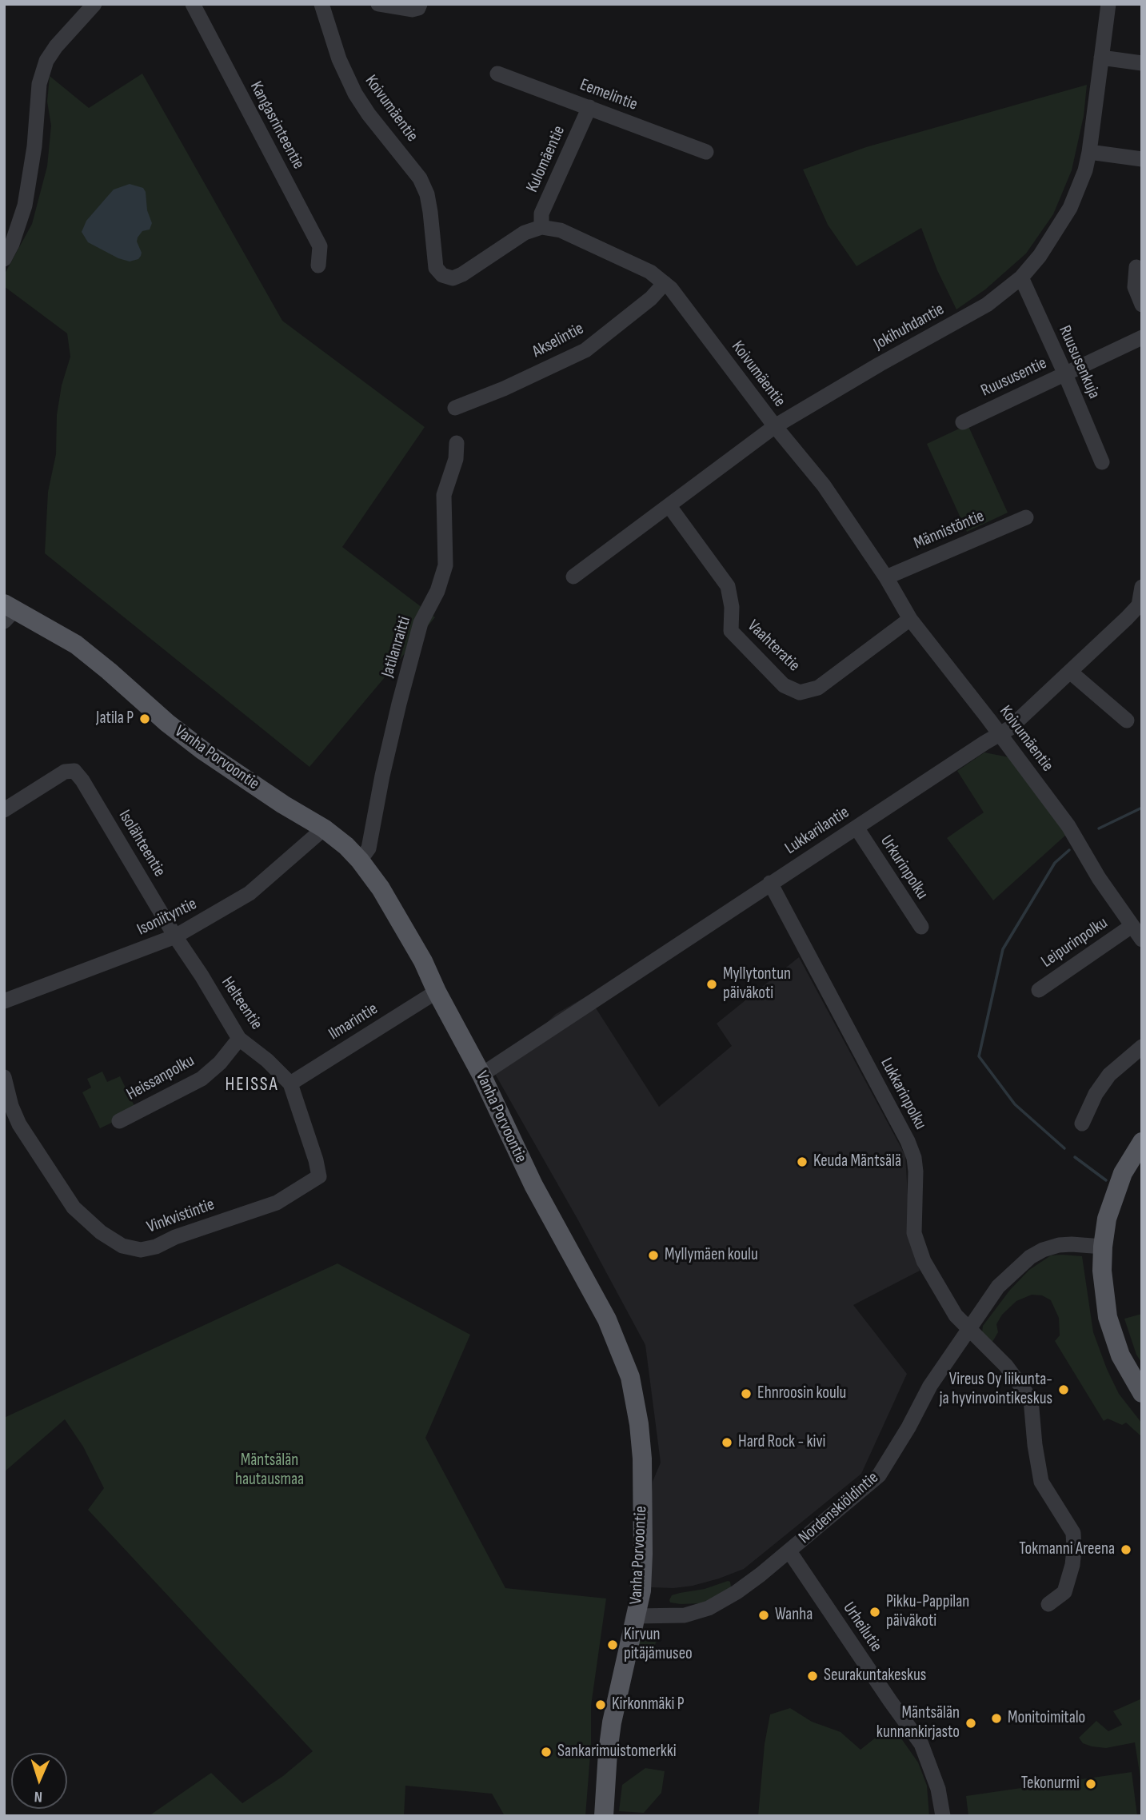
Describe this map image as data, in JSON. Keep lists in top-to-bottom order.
{
  "streets": {
    "main road": ["Vanha Porvoontie"],
    "street": [
      "Eemelintie",
      "Koivumäentie",
      "Kangasrinteentie",
      "Kulomäentie",
      "Jokihuhdantie",
      "Akselintie",
      "Ruususenkuja",
      "Ruususentie",
      "Männistöntie",
      "Vaahteratie",
      "Jatilanraitti",
      "Lukkarilantie",
      "Isolähteentie",
      "Urkurinpolku",
      "Isoniityntie",
      "Leipurinpolku",
      "Helteentie",
      "Ilmarintie",
      "Heissanpolku",
      "Lukkarinpolku",
      "Vinkvistintie",
      "Nordenskiöldintie",
      "Urheilutie"
    ]
  },
  "crossings": [
    ["Eemelintie", "Kulomäentie"],
    ["Koivumäentie", "Kulomäentie"],
    ["Koivumäentie", "Jokihuhdantie"],
    ["Koivumäentie", "Akselintie"],
    ["Koivumäentie", "Männistöntie"],
    ["Koivumäentie", "Vaahteratie"],
    ["Koivumäentie", "Lukkarilantie"],
    ["Koivumäentie", "Leipurinpolku"],
    ["Jokihuhdantie", "Ruususenkuja"],
    ["Jokihuhdantie", "Vaahteratie"],
    ["Ruususenkuja", "Ruususentie"],
    ["Jatilanraitti", "Vanha Porvoontie"],
    ["Vanha Porvoontie", "Lukkarilantie"],
    ["Vanha Porvoontie", "Isoniityntie"],
    ["Vanha Porvoontie", "Ilmarintie"],
    ["Vanha Porvoontie", "Nordenskiöldintie"],
    ["Lukkarilantie", "Urkurinpolku"],
    ["Lukkarilantie", "Lukkarinpolku"],
    ["Isolähteentie", "Isoniityntie"],
    ["Isolähteentie", "Helteentie"],
    ["Isoniityntie", "Helteentie"],
    ["Helteentie", "Ilmarintie"],
    ["Helteentie", "Heissanpolku"],
    ["Helteentie", "Vinkvistintie"],
    ["Lukkarinpolku", "Nordenskiöldintie"],
    ["Nordenskiöldintie", "Urheilutie"]
  ],
  "districts": ["HEISSA"],
  "parks": ["Mäntsälän hautausmaa"],
  "places": [
    "Jatila P",
    "Myllytontun päiväkoti",
    "Keuda Mäntsälä",
    "Myllymäen koulu",
    "Vireus Oy liikunta- ja hyvinvointikeskus",
    "Ehnroosin koulu",
    "Hard Rock - kivi",
    "Tokmanni Areena",
    "Pikku-Pappilan päiväkoti",
    "Wanha",
    "Kirvun pitäjämuseo",
    "Seurakuntakeskus",
    "Kirkonmäki P",
    "Monitoimitalo",
    "Mäntsälän kunnankirjasto",
    "Sankarimuistomerkki",
    "Tekonurmi"
  ],
  "north": "bottom"
}
